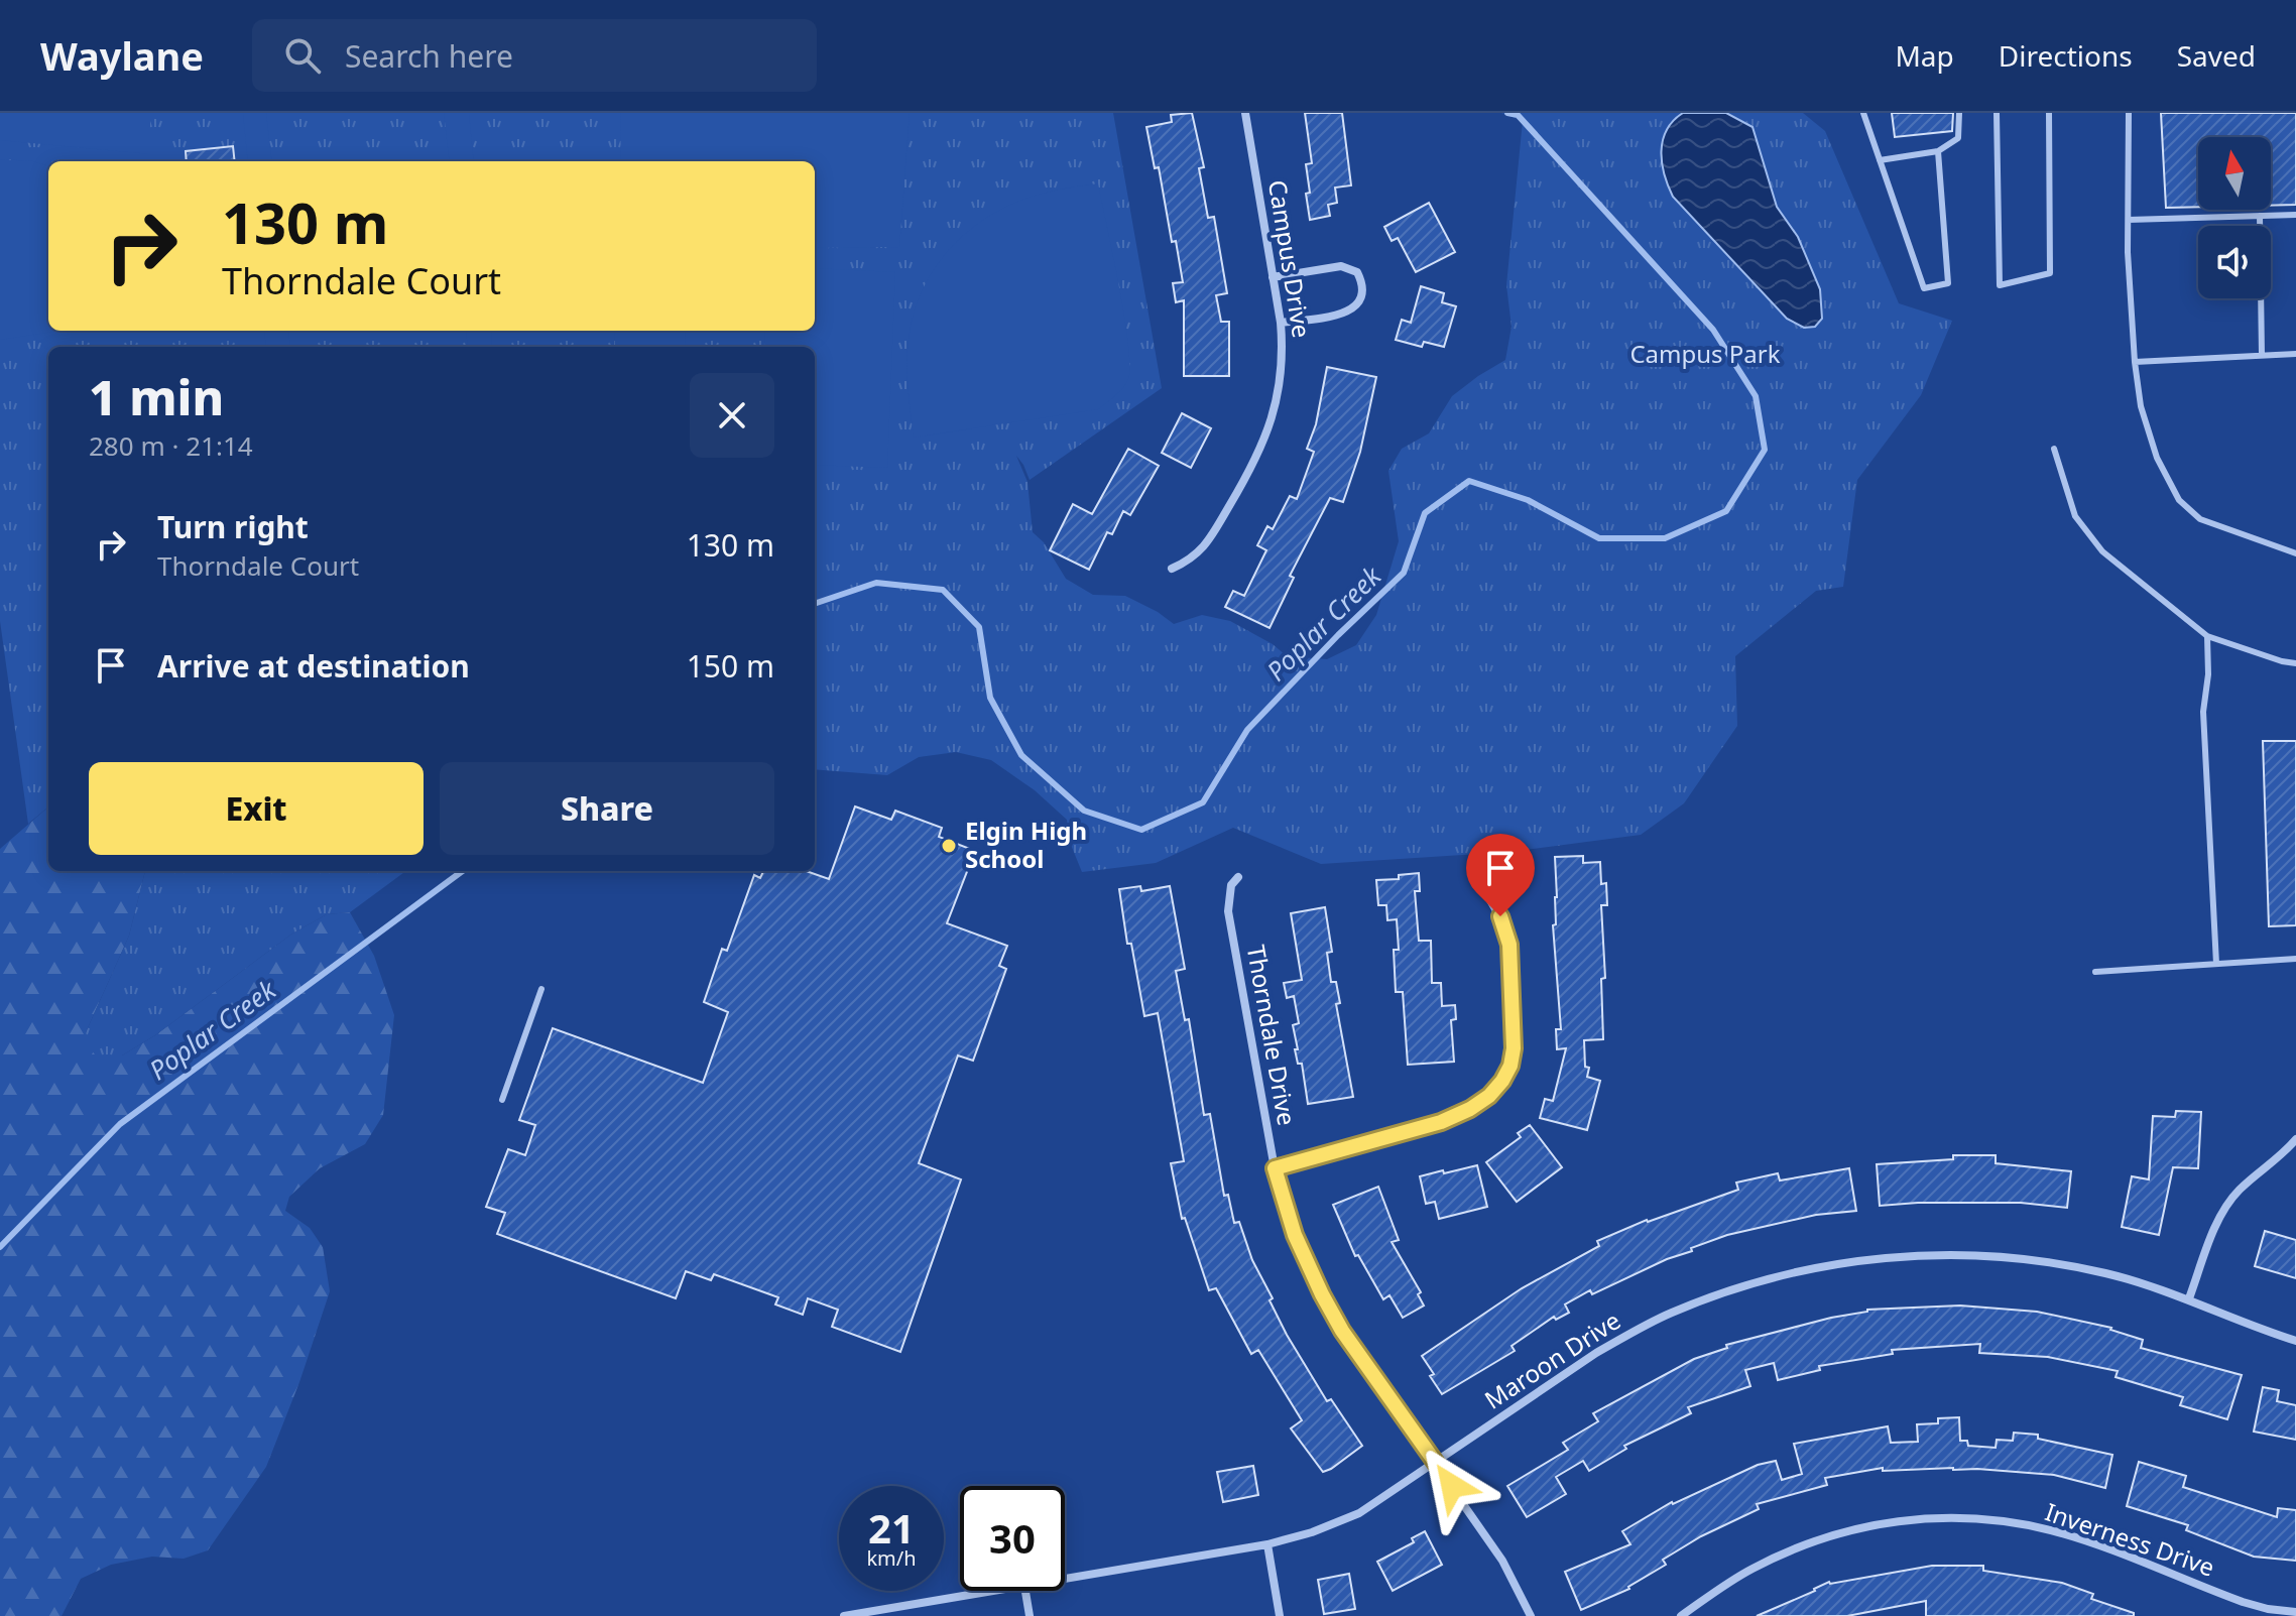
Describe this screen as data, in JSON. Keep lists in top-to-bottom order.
{
  "streets": {
    "street": [
      "Campus Drive",
      "Thorndale Drive",
      "Maroon Drive",
      "Inverness Drive"
    ]
  },
  "crossings": [
    ["Thorndale Drive", "Maroon Drive"]
  ],
  "water": ["Poplar Creek"],
  "parks": ["Campus Park"],
  "places": ["Elgin High School"],
  "north": "top",
  "page": {
    "header": "Waylane",
    "search": "Search here",
    "nav": ["Map", "Directions", "Saved"],
    "turn": ["130 m", "Thorndale Court"],
    "heading": ["1 min", "280 m · 21:14"],
    "list": [
      {
        "name": "Turn right",
        "note": "Thorndale Court",
        "value": "130 m"
      },
      {
        "name": "Arrive at destination",
        "value": "150 m"
      }
    ],
    "buttons": ["Exit", "Share"],
    "speed": "21 km/h",
    "limit": "30"
  }
}
